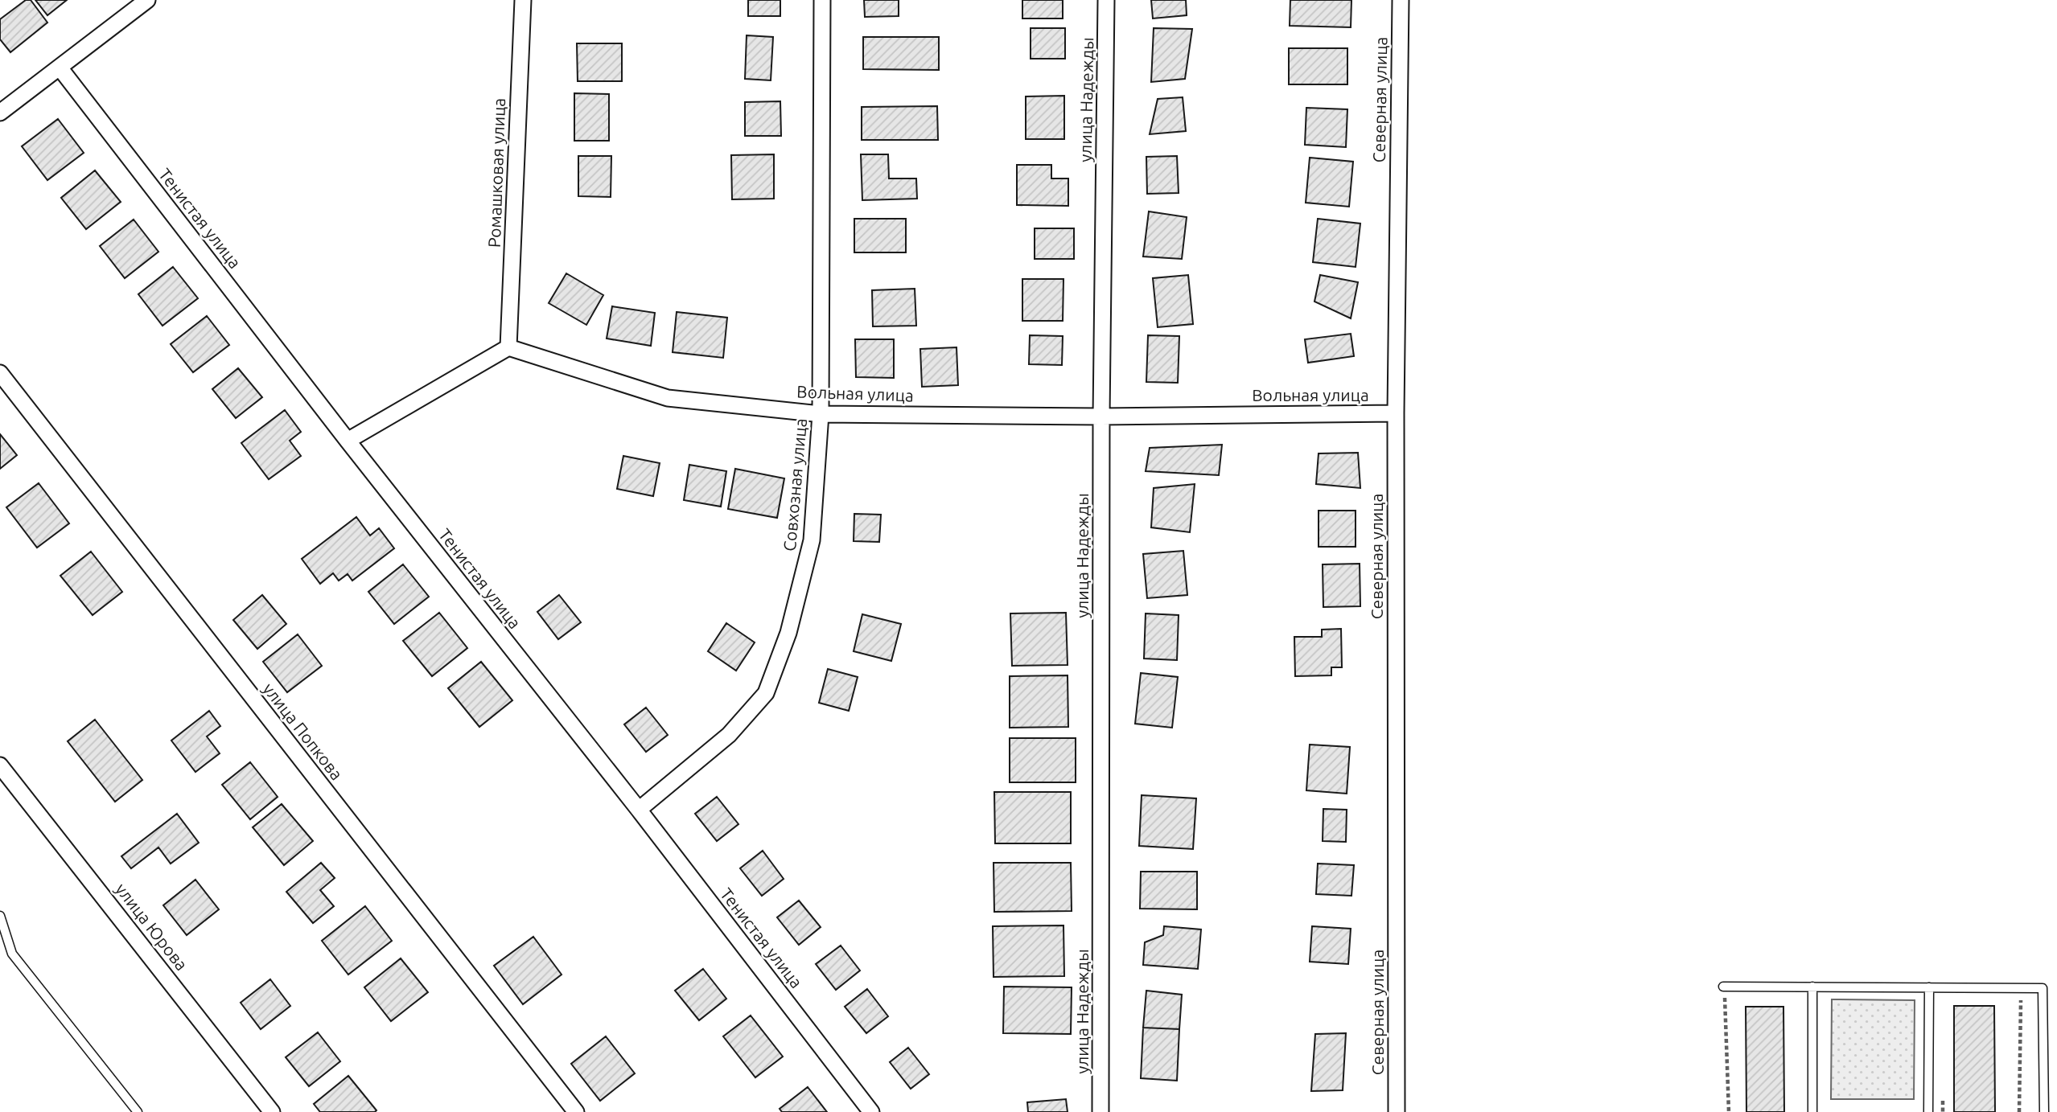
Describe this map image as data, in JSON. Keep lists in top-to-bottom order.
{
  "streets": {
    "street": [
      "улица Надежды",
      "Северная улица",
      "Ромашковая улица",
      "Тенистая улица",
      "Вольная улица",
      "Совхозная улица",
      "улица Попкова",
      "улица Юрова"
    ]
  },
  "crossings": [
    ["улица Надежды", "Вольная улица"],
    ["Северная улица", "Вольная улица"],
    ["Ромашковая улица", "Вольная улица"],
    ["Тенистая улица", "Совхозная улица"],
    ["Вольная улица", "Совхозная улица"]
  ]
}
